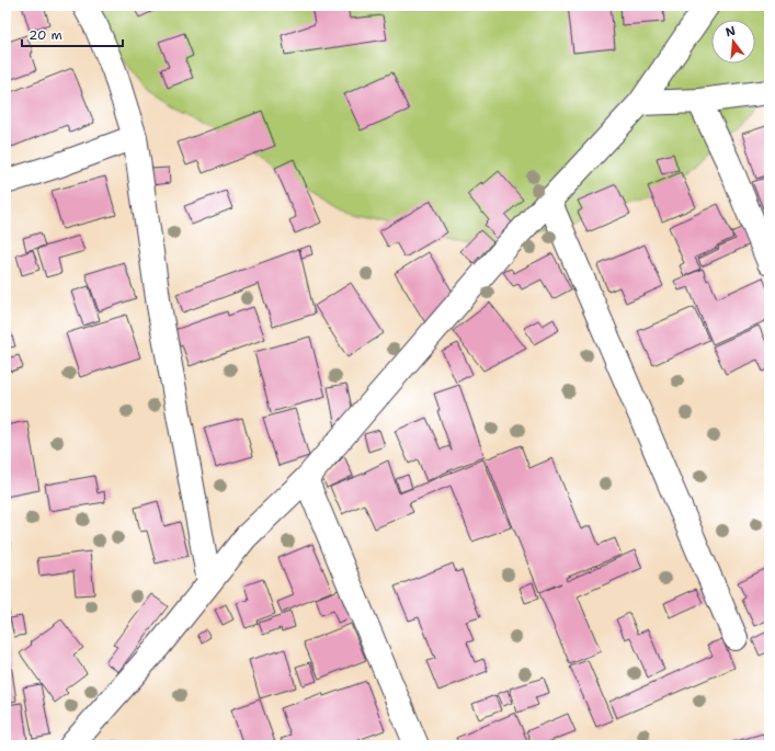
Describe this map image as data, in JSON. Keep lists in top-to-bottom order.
{
  "scale_bar": "20 m",
  "north": "top"
}
